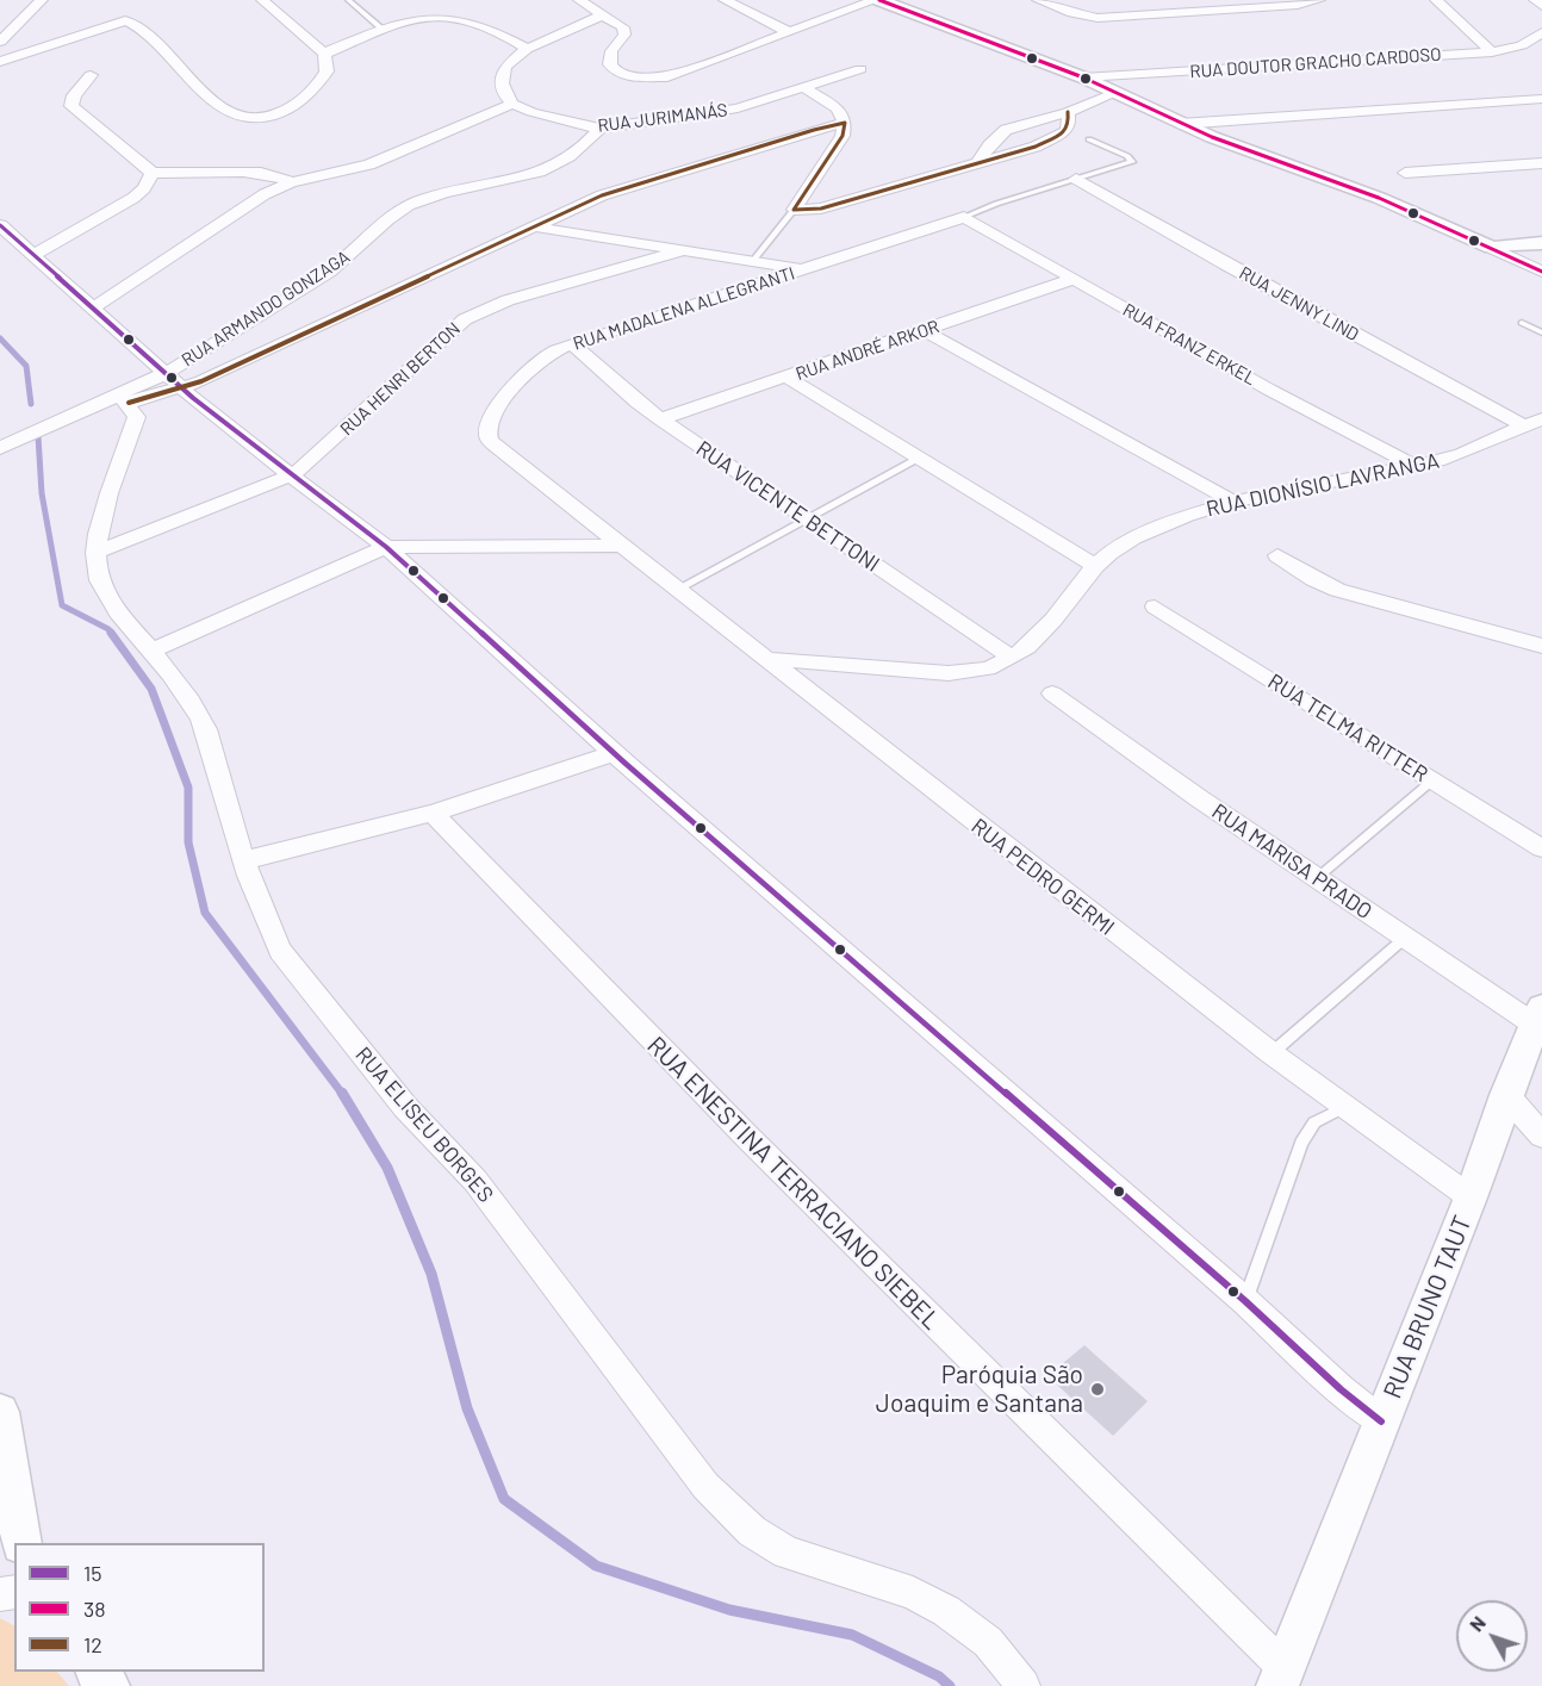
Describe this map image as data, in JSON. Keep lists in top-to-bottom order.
{
  "streets": {
    "street": [
      "RUA DOUTOR GRACHO CARDOSO",
      "RUA JURIMANÁS",
      "RUA JENNY LIND",
      "RUA ARMANDO GONZAGA",
      "RUA MADALENA ALLEGRANTI",
      "RUA FRANZ ERKEL",
      "RUA ANDRÉ ARKOR",
      "RUA HENRI BERTON",
      "RUA DIONÍSIO LAVRANGA",
      "RUA VICENTE BETTONI",
      "RUA TELMA RITTER",
      "RUA MARISA PRADO",
      "RUA PEDRO GERMI",
      "RUA ELISEU BORGES",
      "RUA ENESTINA TERRACIANO SIEBEL",
      "RUA BRUNO TAUT"
    ]
  },
  "crossings": [
    ["RUA JURIMANÁS", "RUA ARMANDO GONZAGA"],
    ["RUA JENNY LIND", "RUA DIONÍSIO LAVRANGA"],
    ["RUA MADALENA ALLEGRANTI", "RUA FRANZ ERKEL"],
    ["RUA MADALENA ALLEGRANTI", "RUA VICENTE BETTONI"],
    ["RUA MADALENA ALLEGRANTI", "RUA PEDRO GERMI"],
    ["RUA FRANZ ERKEL", "RUA ANDRÉ ARKOR"],
    ["RUA FRANZ ERKEL", "RUA DIONÍSIO LAVRANGA"],
    ["RUA ANDRÉ ARKOR", "RUA VICENTE BETTONI"],
    ["RUA HENRI BERTON", "RUA ELISEU BORGES"],
    ["RUA DIONÍSIO LAVRANGA", "RUA VICENTE BETTONI"],
    ["RUA DIONÍSIO LAVRANGA", "RUA PEDRO GERMI"],
    ["RUA MARISA PRADO", "RUA BRUNO TAUT"],
    ["RUA PEDRO GERMI", "RUA BRUNO TAUT"],
    ["RUA ENESTINA TERRACIANO SIEBEL", "RUA BRUNO TAUT"]
  ],
  "places": ["Paróquia São Joaquim e Santana"],
  "lines": ["transit line 38", "transit line 12", "transit line 15"],
  "legend": ["15", "38", "12"],
  "north": "top left"
}
